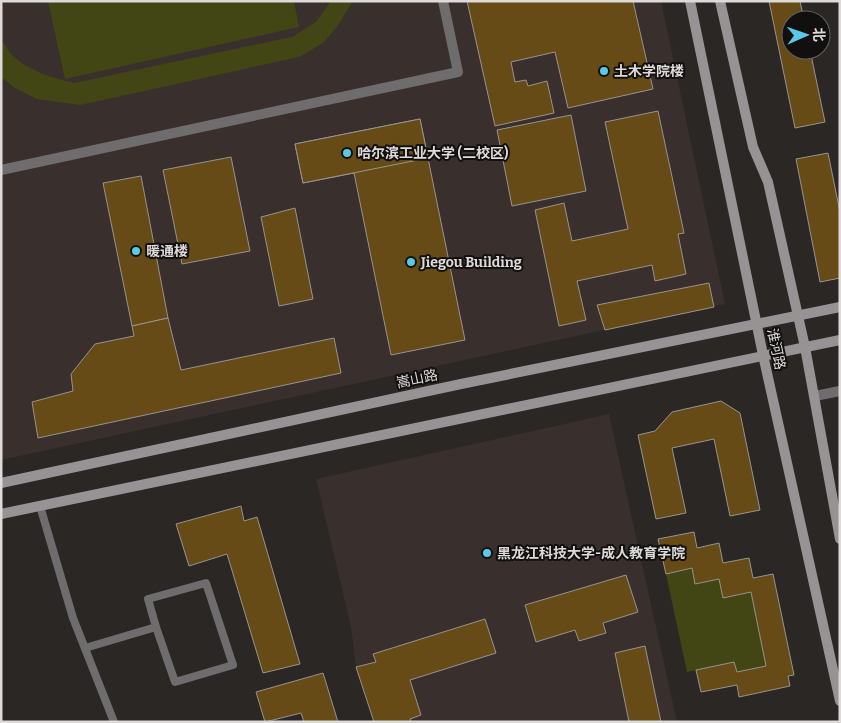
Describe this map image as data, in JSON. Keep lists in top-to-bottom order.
{
  "streets": {
    "main road": ["淮河路", "嵩山路"]
  },
  "crossings": [
    ["淮河路", "嵩山路"]
  ],
  "places": [
    "土木学院楼",
    "哈尔滨工业大学 (二校区)",
    "暖通楼",
    "Jiegou Building",
    "黑龙江科技大学-成人教育学院"
  ],
  "north": "right"
}
